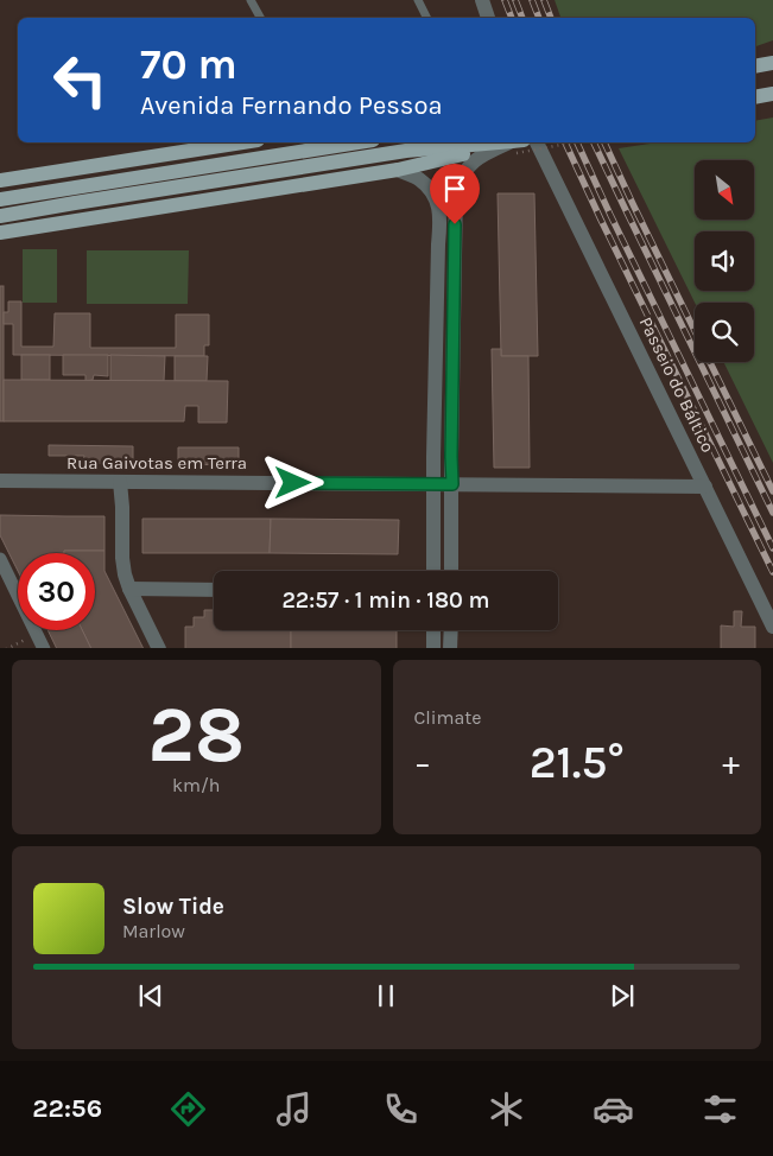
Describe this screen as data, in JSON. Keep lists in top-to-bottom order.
{
  "streets": {
    "street": ["Passeio do Báltico", "Rua Gaivotas em Terra"]
  },
  "crossings": [
    ["Passeio do Báltico", "Rua Gaivotas em Terra"]
  ],
  "north": "bottom right",
  "page": {
    "turn": ["70 m", "Avenida Fernando Pessoa"],
    "limit": "30",
    "trip": "22:57 · 1 min · 180 m",
    "tile": [
      ["28", "km/h"],
      "Climate"
    ],
    "heat": ["−", "21.5°", "+"],
    "song": ["Slow Tide", "Marlow"],
    "tabs": "22:56"
  }
}
